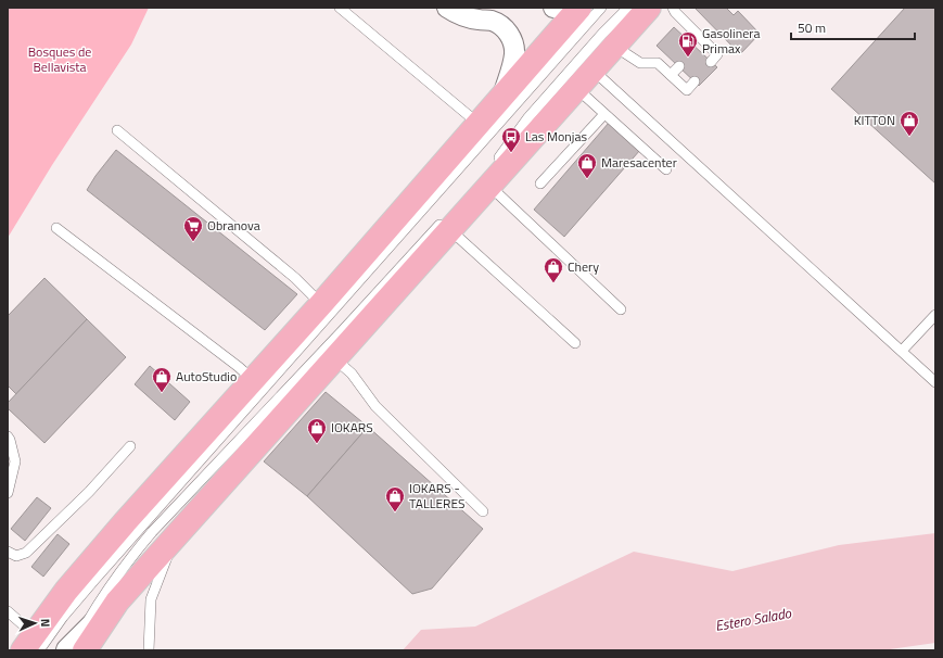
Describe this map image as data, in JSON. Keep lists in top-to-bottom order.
{
  "water": ["Estero Salado"],
  "parks": ["Bosques de Bellavista"],
  "places": {
    "fuel station": ["Gasolinera Primax"],
    "shop": [
      "KITTON",
      "Maresacenter",
      "Chery",
      "AutoStudio",
      "IOKARS",
      "IOKARS - TALLERES"
    ],
    "bus stop": ["Las Monjas"],
    "supermarket": ["Obranova"]
  },
  "scale_bar": "50 m",
  "north": "right"
}
